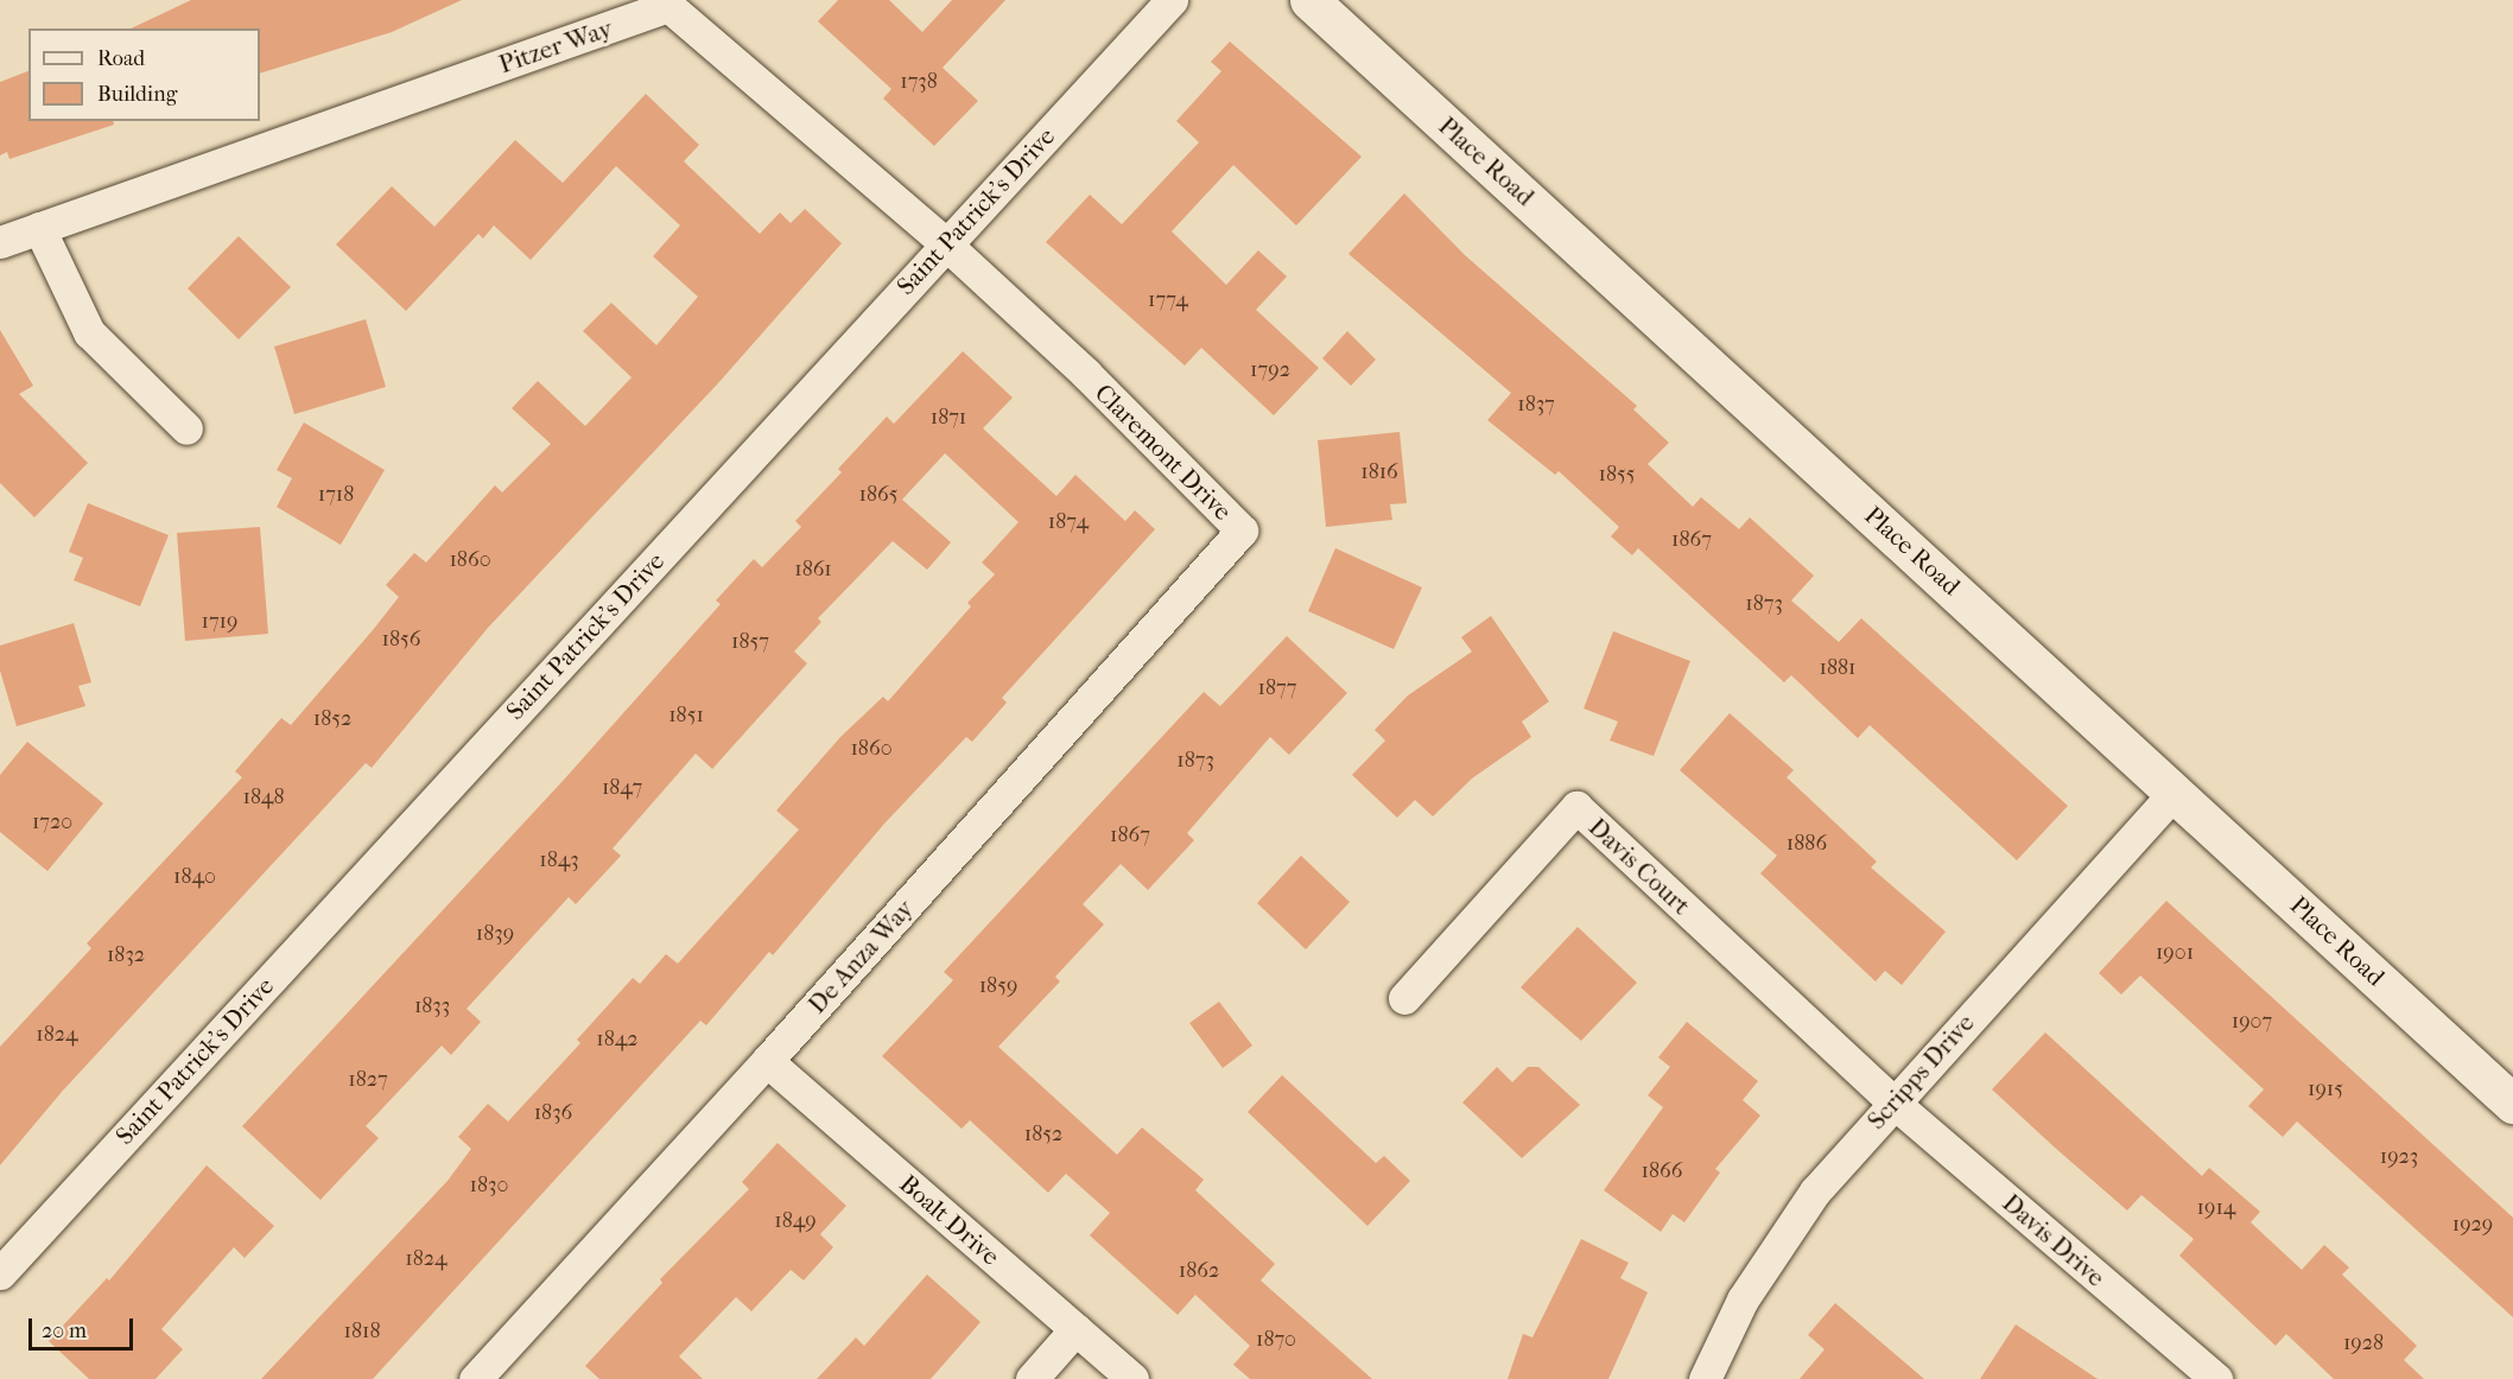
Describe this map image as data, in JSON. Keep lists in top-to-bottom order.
{
  "streets": {
    "street": [
      "Pitzer Way",
      "Place Road",
      "Saint Patrick's Drive",
      "Claremont Drive",
      "Davis Court",
      "De Anza Way",
      "Scripps Drive",
      "Boalt Drive",
      "Davis Drive"
    ]
  },
  "crossings": [
    ["Pitzer Way", "Saint Patrick's Drive"],
    ["Pitzer Way", "Claremont Drive"],
    ["Place Road", "Scripps Drive"],
    ["Claremont Drive", "De Anza Way"],
    ["Davis Court", "Scripps Drive"],
    ["Davis Court", "Davis Drive"],
    ["De Anza Way", "Boalt Drive"],
    ["Scripps Drive", "Davis Drive"]
  ],
  "house_numbers": [
    "1738",
    "1774",
    "1792",
    "1837",
    "1871",
    "1816",
    "1855",
    "1718",
    "1865",
    "1874",
    "1867",
    "1860",
    "1861",
    "1873",
    "1719",
    "1856",
    "1857",
    "1881",
    "1877",
    "1851",
    "1852",
    "1860",
    "1873",
    "1847",
    "1848",
    "1720",
    "1867",
    "1886",
    "1843",
    "1840",
    "1839",
    "1901",
    "1832",
    "1859",
    "1833",
    "1907",
    "1824",
    "1842",
    "1827",
    "1915",
    "1836",
    "1852",
    "1923",
    "1866",
    "1830",
    "1914",
    "1849",
    "1929",
    "1824",
    "1862",
    "1818",
    "1870",
    "1928"
  ],
  "legend": ["Road", "Building"],
  "scale_bar": "20 m"
}
